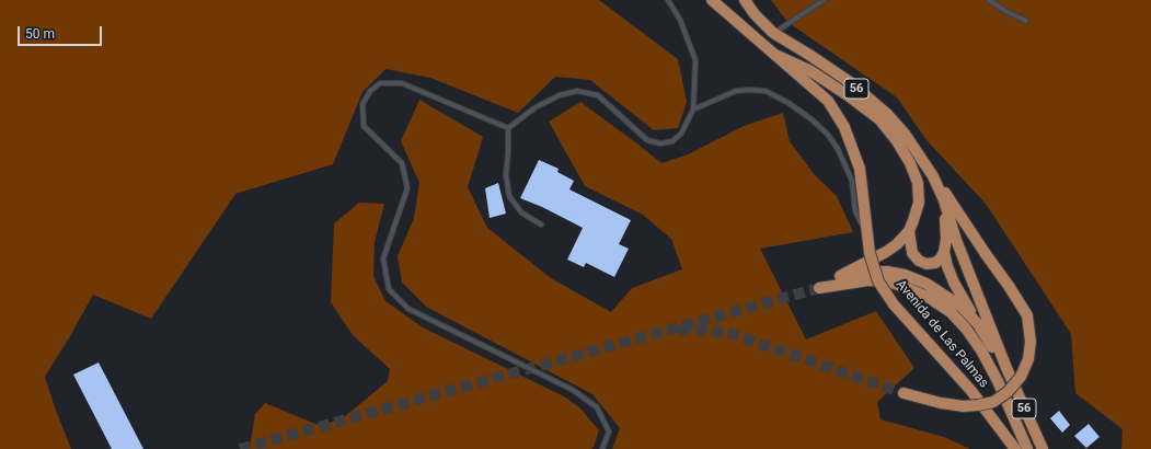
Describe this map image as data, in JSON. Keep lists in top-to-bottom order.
{
  "streets": {
    "main road": ["56", "Avenida de Las Palmas"]
  },
  "scale_bar": "50 m"
}
